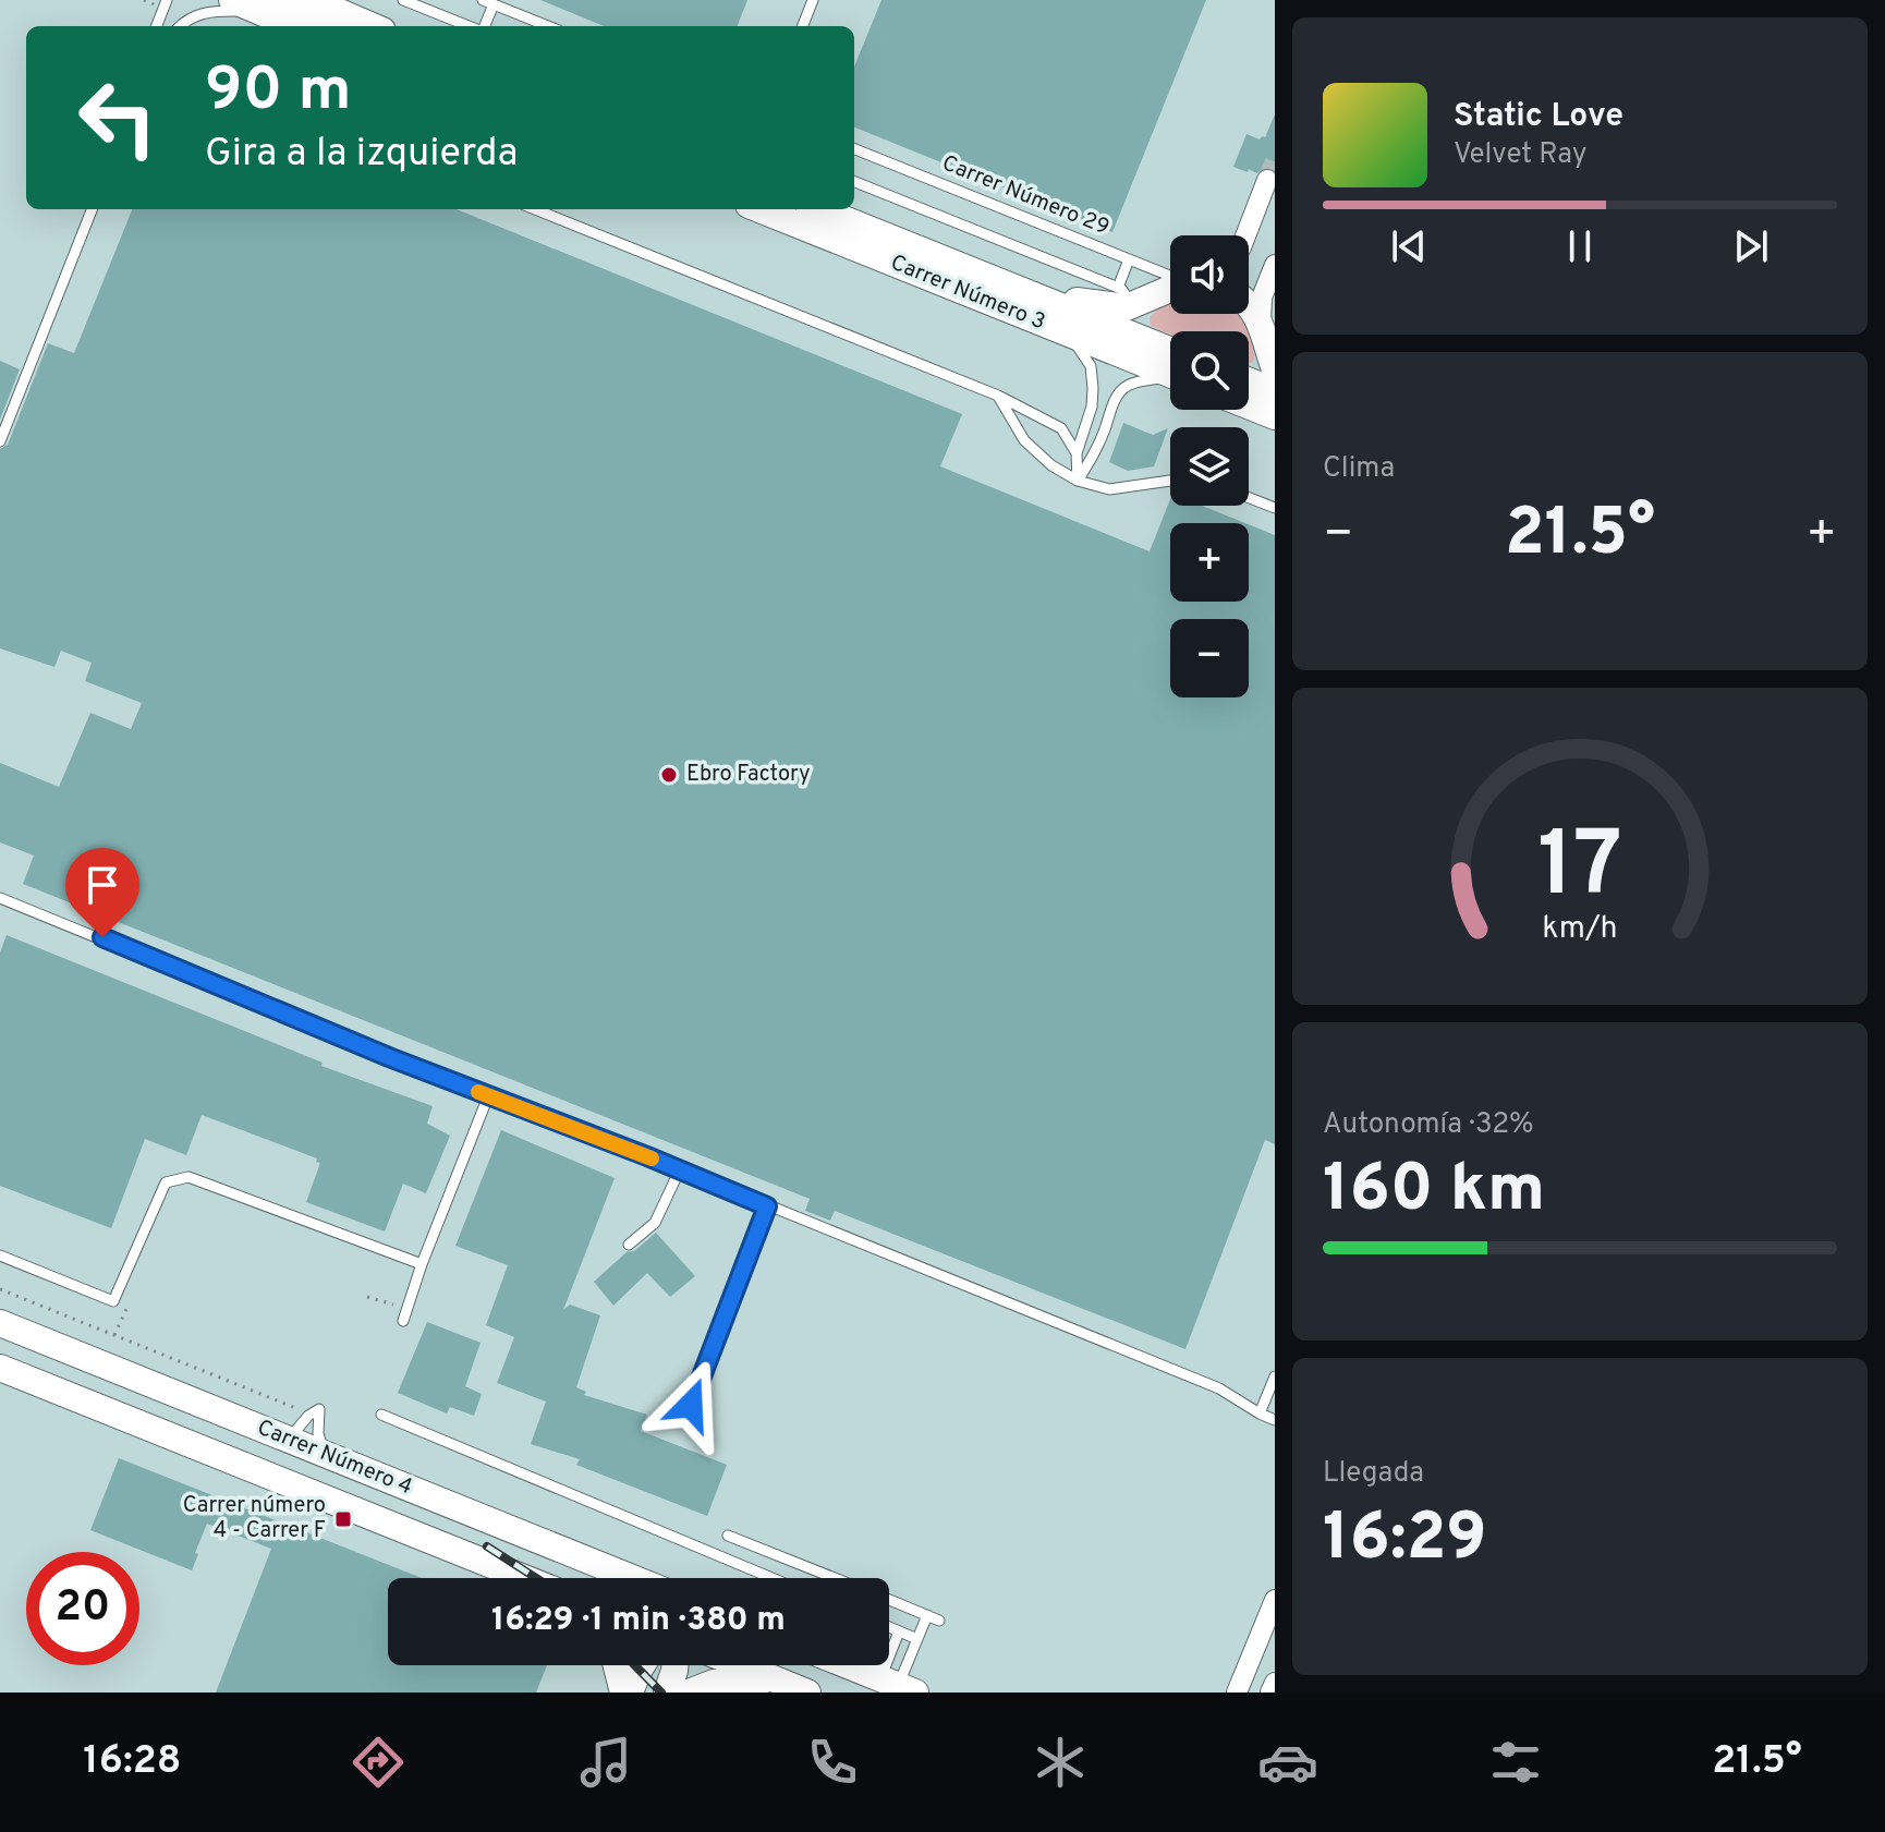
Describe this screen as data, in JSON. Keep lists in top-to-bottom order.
{
  "streets": {
    "street": ["Carrer Número 3", "Carrer Número 4"],
    "lane": ["Carrer Número 29"]
  },
  "places": {
    "other": ["Ebro Factory"],
    "transit": ["Carrer número 4 - Carrer F"]
  },
  "page": {
    "turn": ["90 m", "Gira a la izquierda"],
    "song": ["Static Love", "Velvet Ray"],
    "map_buttons": ["+", "−"],
    "tile": [
      "Clima",
      ["Autonomía · 32%", "160 km"],
      ["Llegada", "16:29"]
    ],
    "heat": ["−", "21.5°", "+"],
    "limit": "20",
    "trip": "16:29 · 1 min · 380 m",
    "tabs": ["16:28", "21.5°"],
    "gauge": ["17", "km/h"]
  }
}
